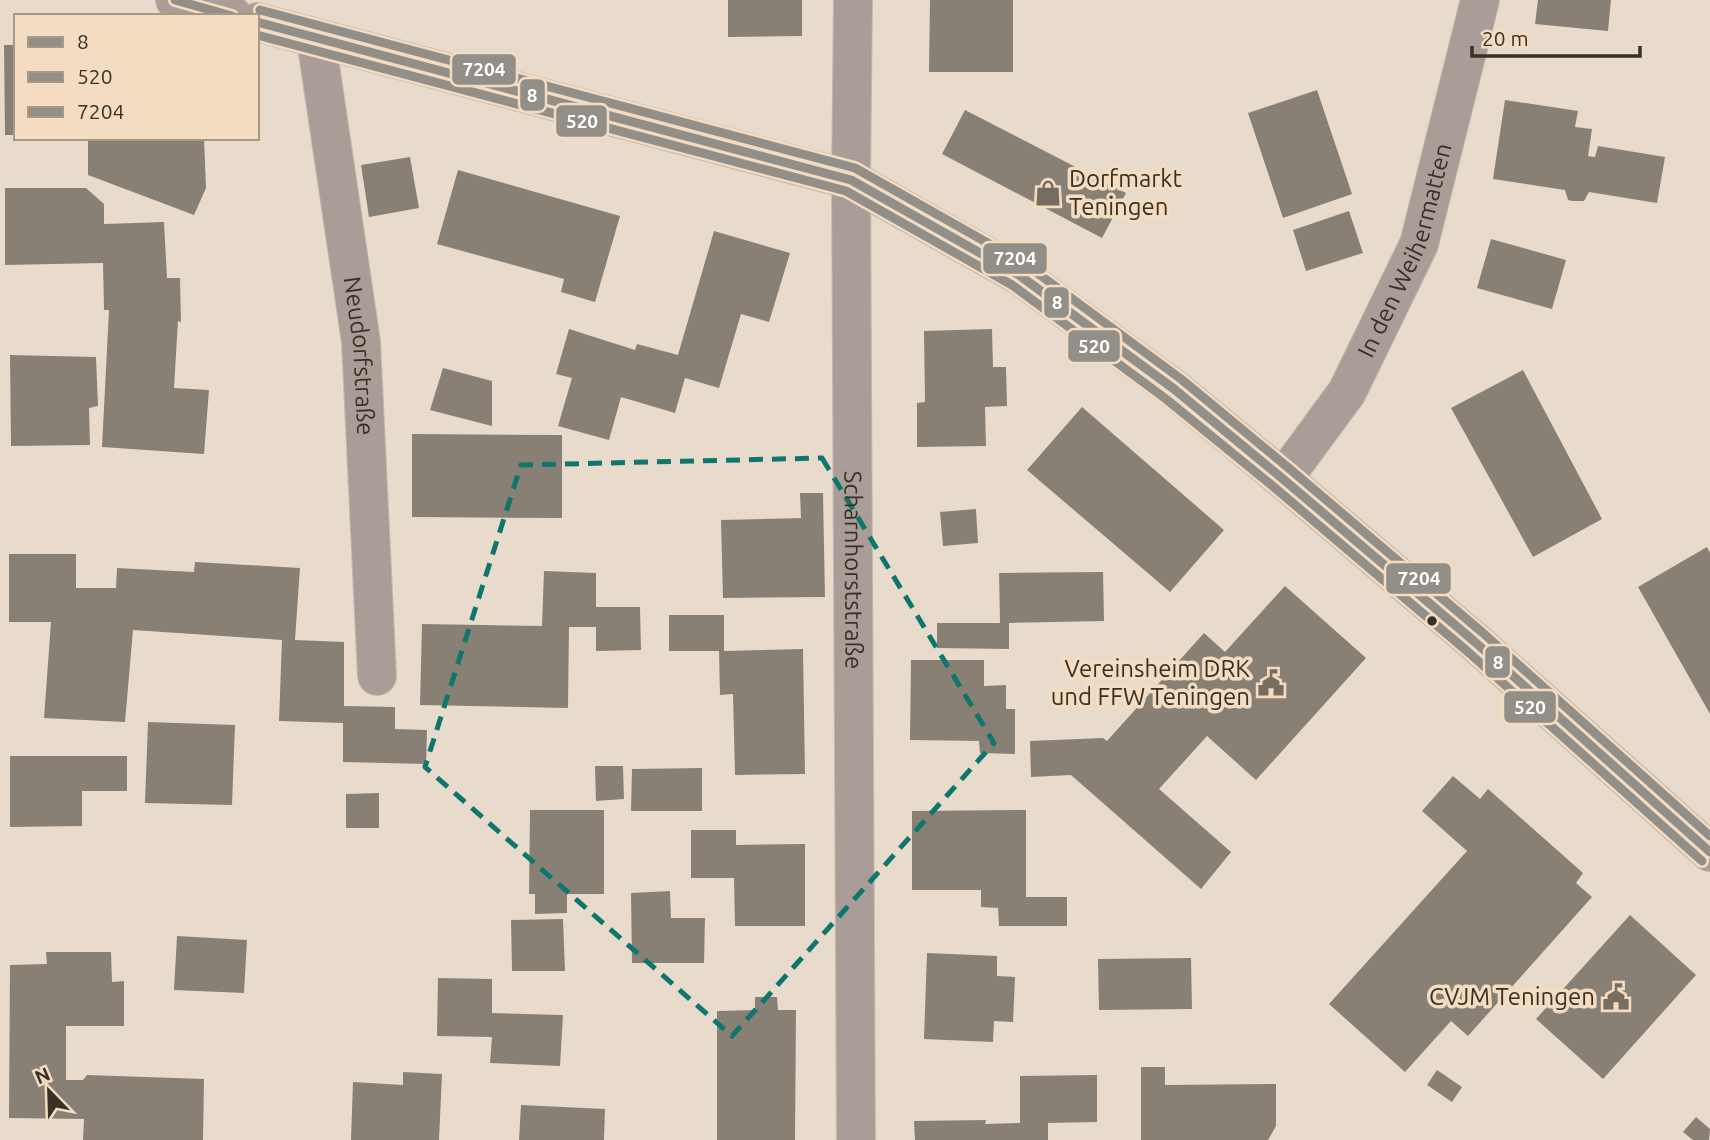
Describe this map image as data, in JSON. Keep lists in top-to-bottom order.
{
  "streets": {
    "street": ["In den Weihermatten", "Neudorfstraße", "Scharnhorststraße"]
  },
  "places": {
    "shop": ["Dorfmarkt Teningen"],
    "public building": ["Vereinsheim DRK und FFW Teningen", "CVJM Teningen"]
  },
  "lines": ["transit line 8", "transit line 7204", "transit line 520"],
  "legend": ["8", "520", "7204"],
  "scale_bar": "20 m",
  "north": "top left"
}
